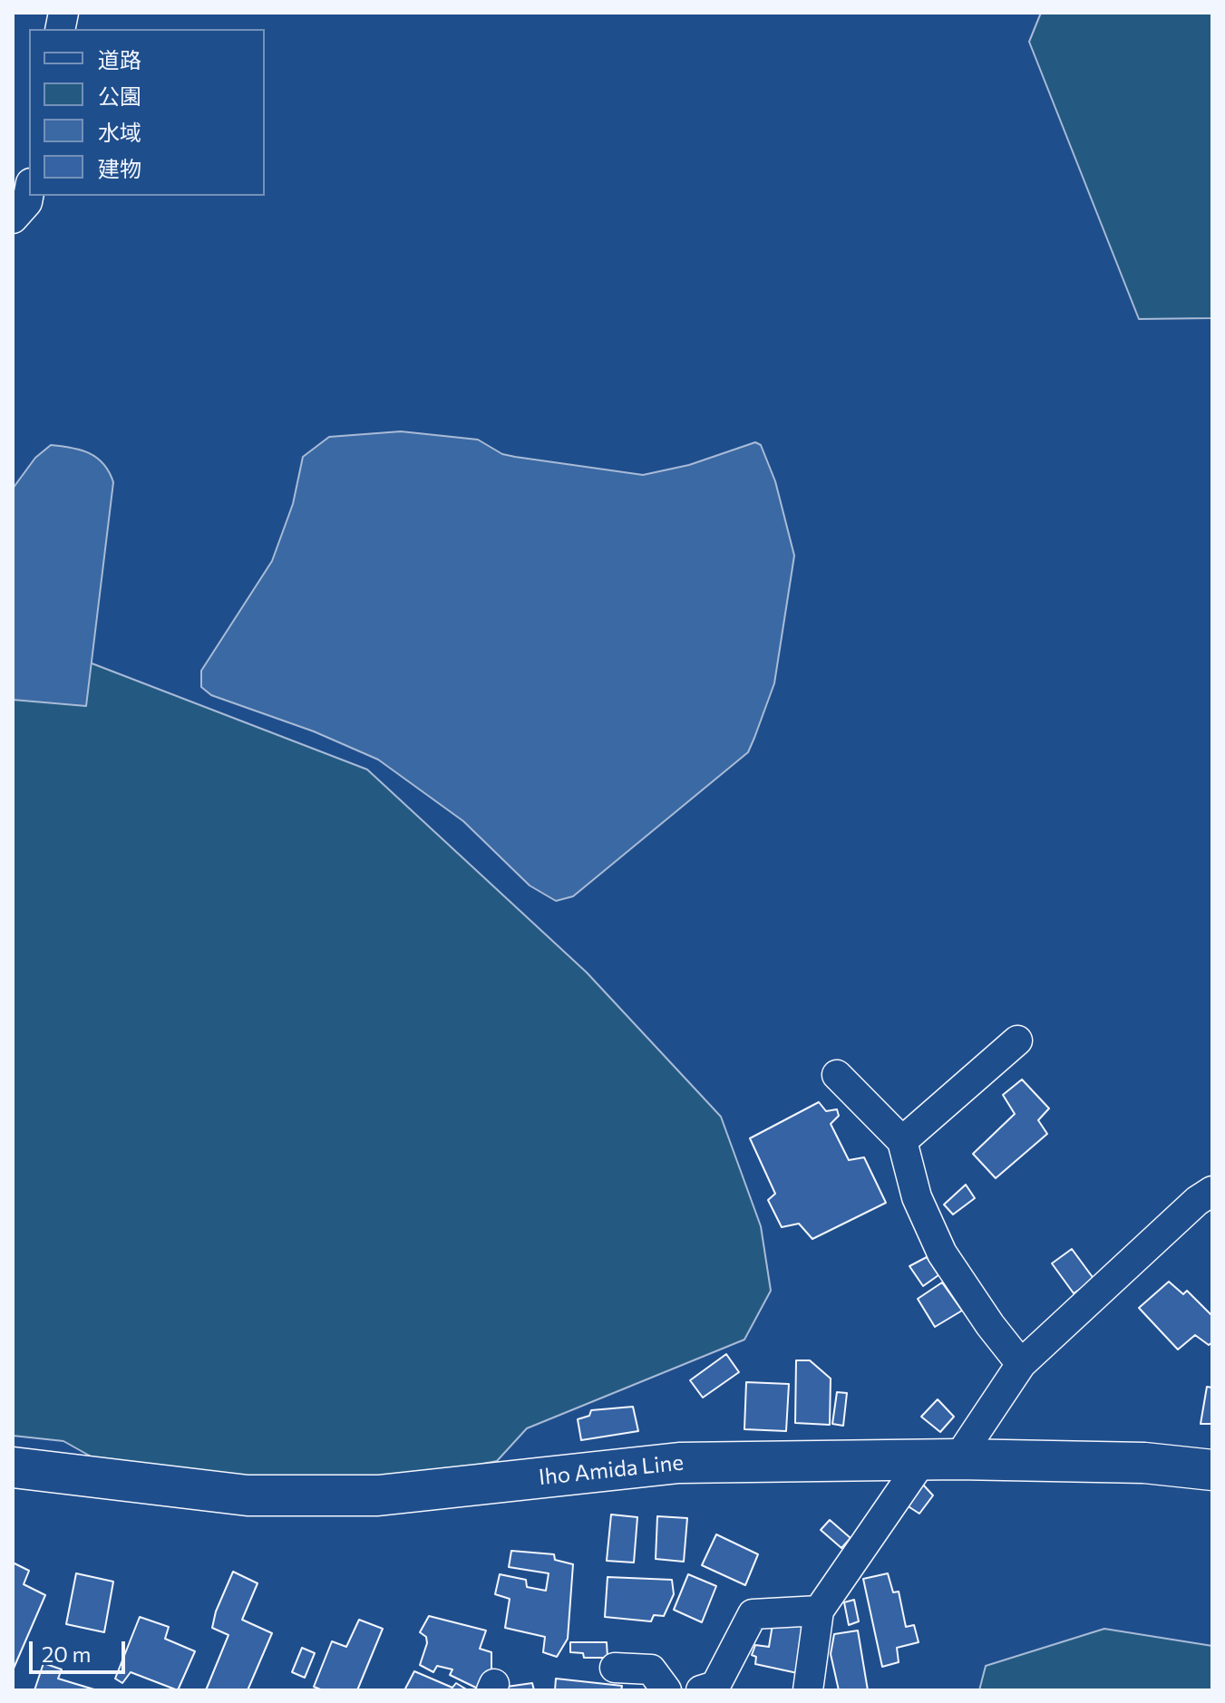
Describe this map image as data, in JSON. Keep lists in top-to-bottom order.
{
  "streets": {
    "main road": ["Iho Amida Line"]
  },
  "legend": [
    "道路",
    "公園",
    "水域",
    "建物"
  ],
  "scale_bar": "20 m"
}
